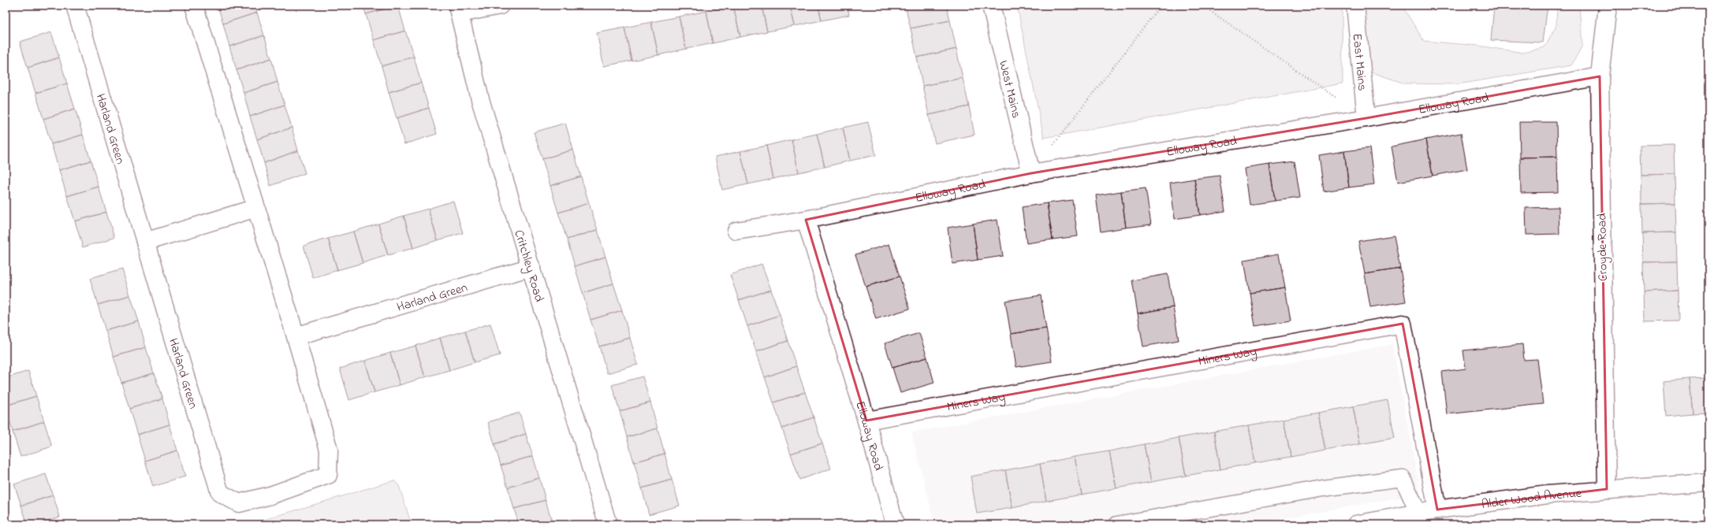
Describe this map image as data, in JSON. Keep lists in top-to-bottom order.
{
  "streets": {
    "street": [
      "East Mains",
      "West Mains",
      "Elloway Road",
      "Harland Green",
      "Croyde Road",
      "Critchley Road",
      "Miners Way",
      "Alder Wood Avenue"
    ]
  },
  "crossings": [
    ["East Mains", "Elloway Road"],
    ["West Mains", "Elloway Road"],
    ["Elloway Road", "Croyde Road"],
    ["Elloway Road", "Miners Way"],
    ["Harland Green", "Critchley Road"],
    ["Croyde Road", "Alder Wood Avenue"],
    ["Miners Way", "Alder Wood Avenue"]
  ]
}
